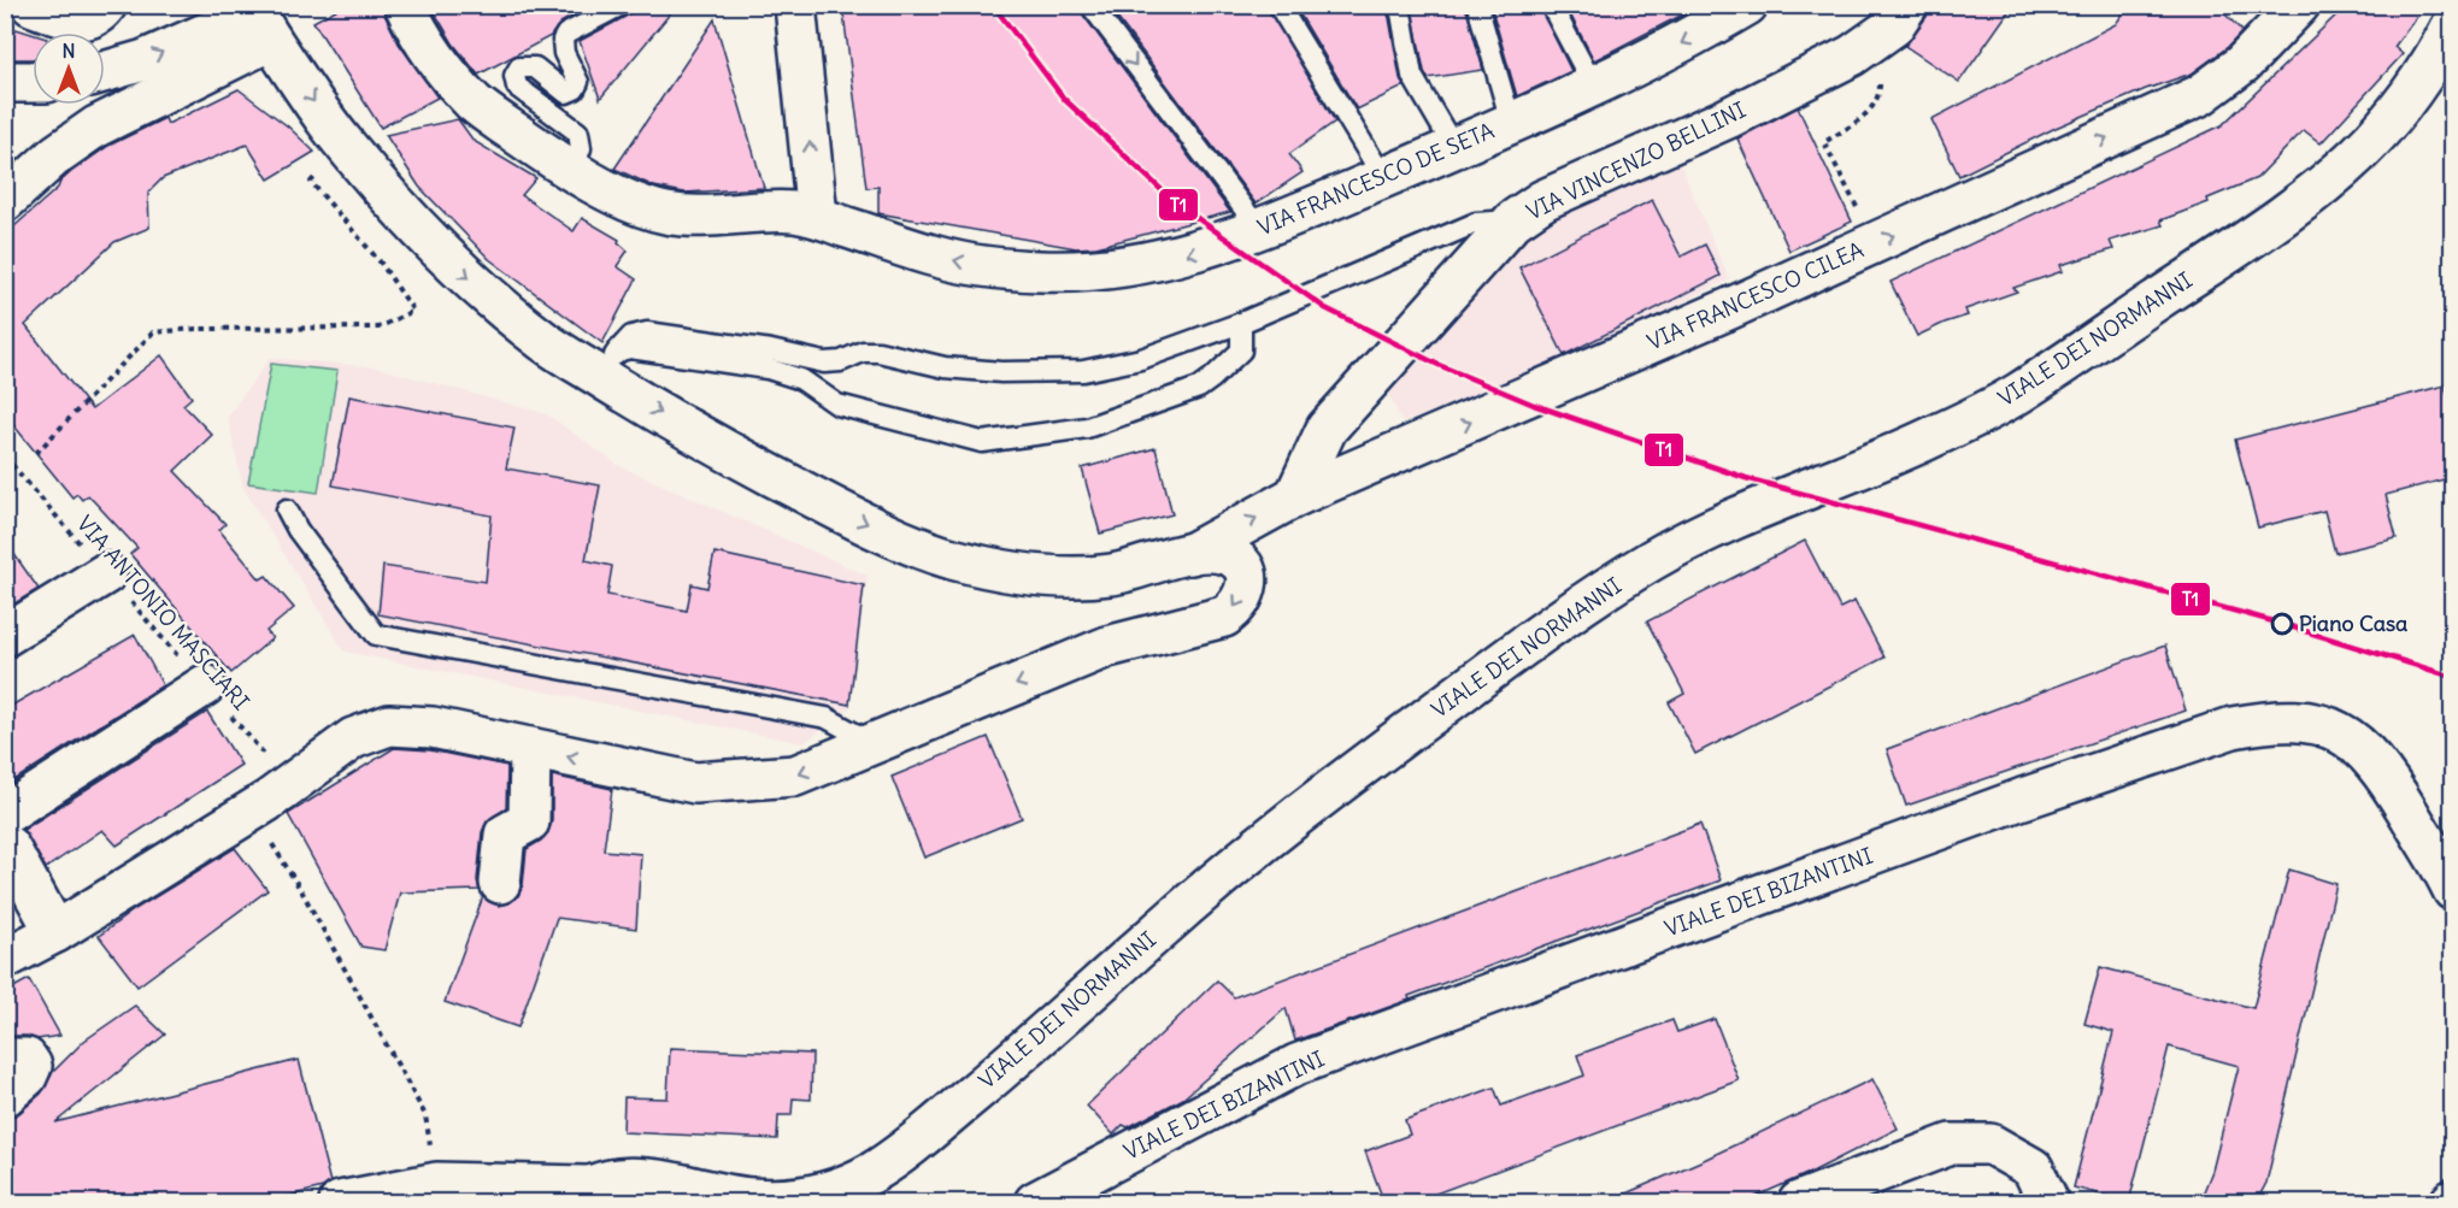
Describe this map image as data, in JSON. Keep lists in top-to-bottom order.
{
  "streets": {
    "street": [
      "VIA VINCENZO BELLINI",
      "VIA FRANCESCO DE SETA",
      "VIA FRANCESCO CILEA",
      "VIALE DEI NORMANNI",
      "VIALE DEI BIZANTINI"
    ],
    "path": ["VIA ANTONIO MASCIARI"]
  },
  "crossings": [
    ["VIA VINCENZO BELLINI", "VIA FRANCESCO CILEA"],
    ["VIALE DEI NORMANNI", "VIA ANTONIO MASCIARI"]
  ],
  "one_way": ["VIA FRANCESCO DE SETA", "VIA FRANCESCO CILEA"],
  "places": ["Piano Casa"],
  "lines": ["transit line T1"],
  "north": "top"
}
